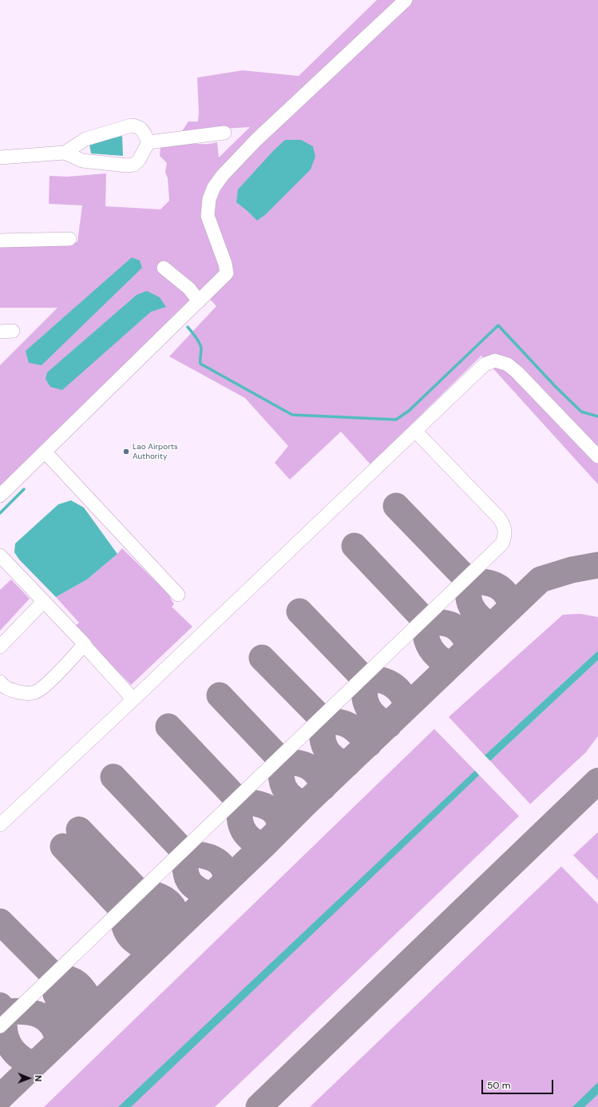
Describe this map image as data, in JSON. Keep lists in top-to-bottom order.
{
  "places": ["Lao Airports Authority"],
  "scale_bar": "50 m",
  "north": "right"
}
